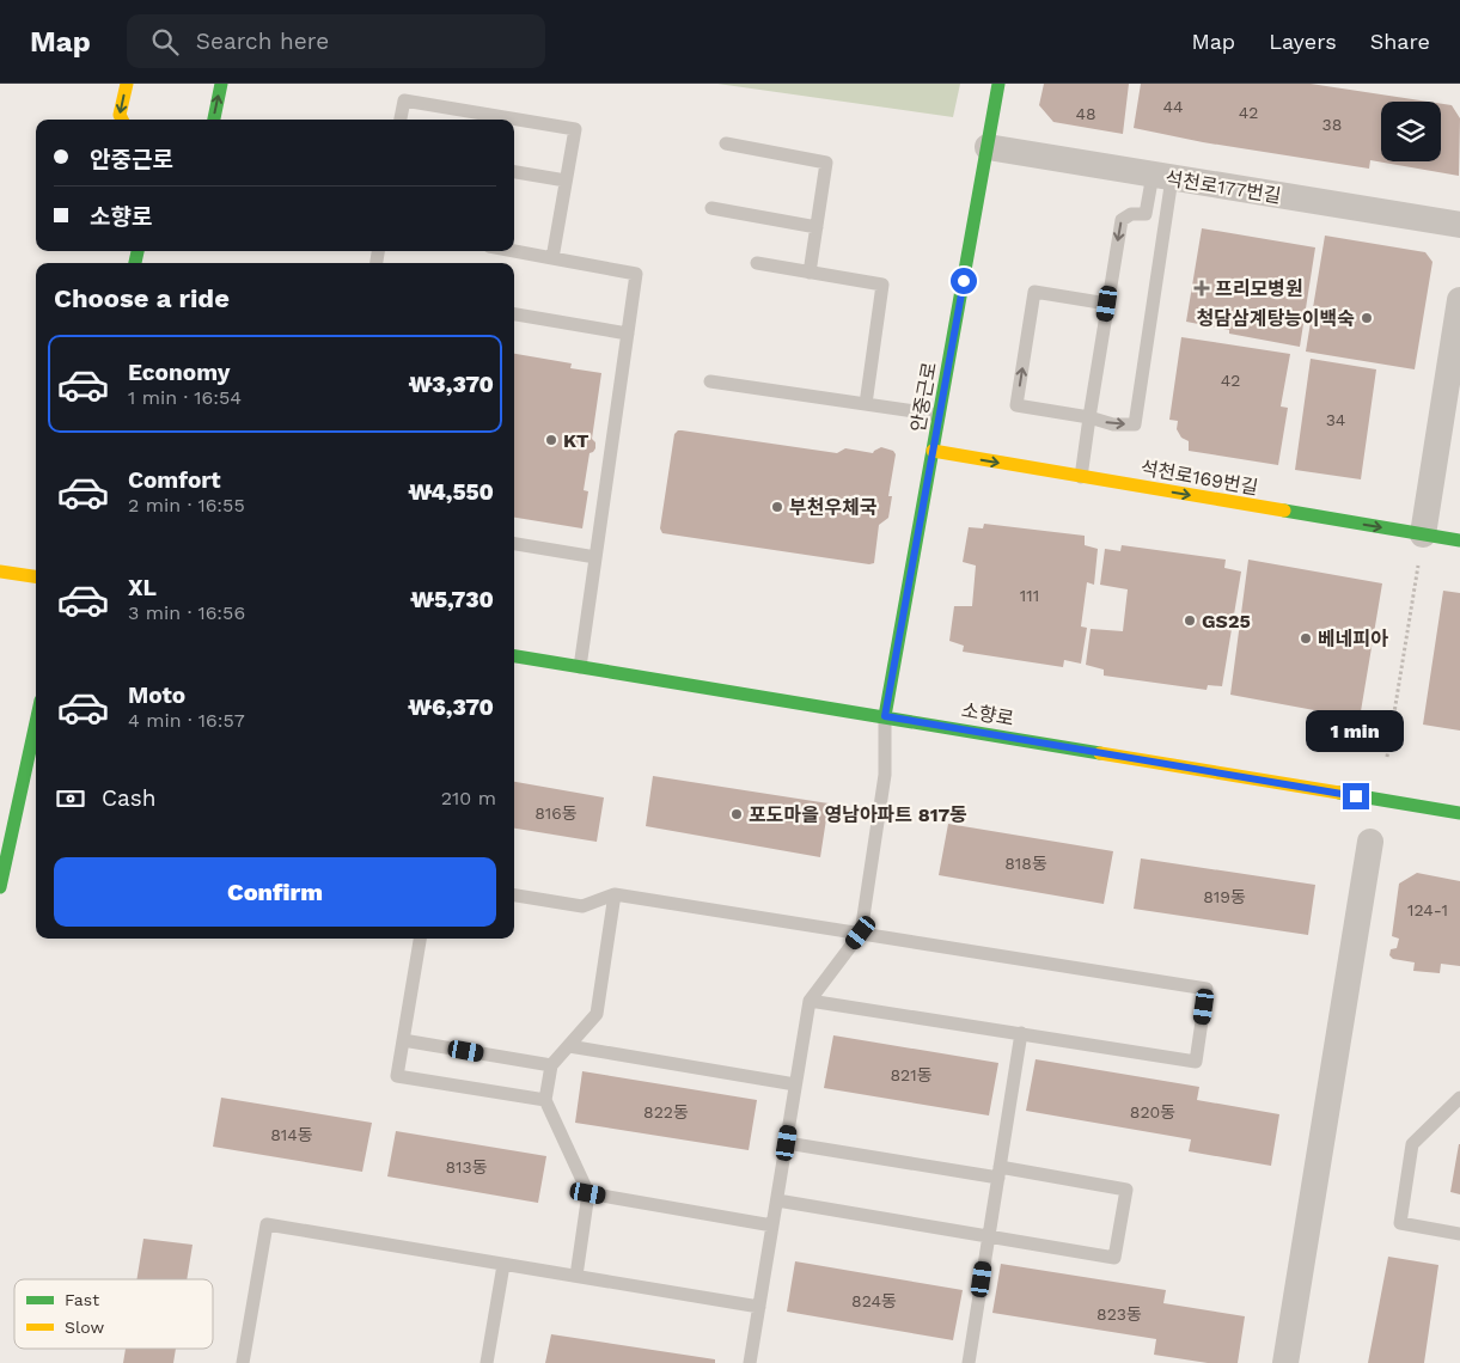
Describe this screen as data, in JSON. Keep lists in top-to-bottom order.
{
  "streets": {
    "street": [
      "석천로177번길",
      "안중근로",
      "석천로169번길",
      "소향로"
    ]
  },
  "crossings": [
    ["석천로177번길", "안중근로"],
    ["안중근로", "석천로169번길"],
    ["안중근로", "소향로"]
  ],
  "one_way": ["석천로169번길"],
  "places": {
    "health": ["프리모병원"],
    "other": [
      "청담삼계탕능이백숙",
      "KT",
      "부천우체국",
      "GS25",
      "베네피아",
      "포도마을 영남아파트 817동"
    ]
  },
  "house_numbers": [
    "44",
    "42",
    "48",
    "38",
    "42",
    "34",
    "111",
    "816동",
    "818동",
    "819동",
    "124-1",
    "821동",
    "822동",
    "820동",
    "814동",
    "813동",
    "824동",
    "823동"
  ],
  "legend": ["Fast", "Slow"],
  "page": {
    "header": "Map",
    "search": "Search here",
    "nav": ["Map", "Layers", "Share"],
    "banner": ["안중근로", "소향로"],
    "heading": "Choose a ride",
    "list": [
      {
        "name": "Economy",
        "note": "1 min · 16:54",
        "value": "₩3,370"
      },
      {
        "name": "Comfort",
        "note": "2 min · 16:55",
        "value": "₩4,550"
      },
      {
        "name": "XL",
        "note": "3 min · 16:56",
        "value": "₩5,730"
      },
      {
        "name": "Moto",
        "note": "4 min · 16:57",
        "value": "₩6,370"
      }
    ],
    "bubble": "1 min",
    "pay": ["Cash", "210 m"],
    "buttons": "Confirm"
  }
}
